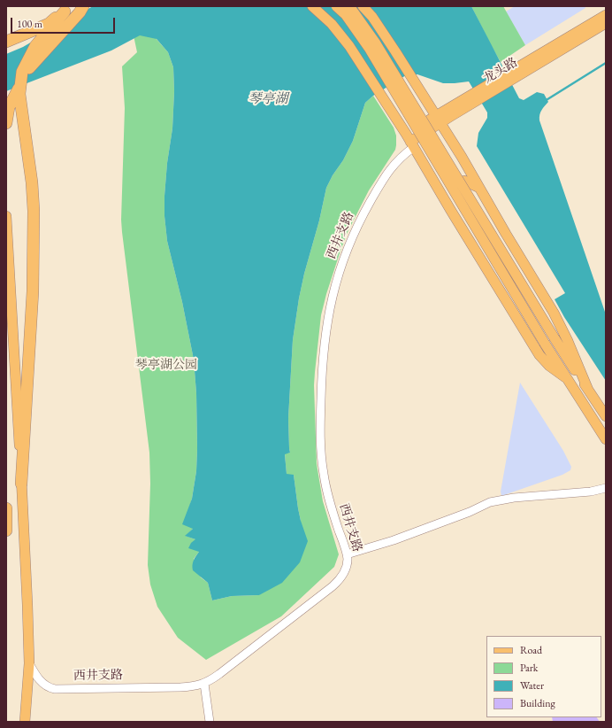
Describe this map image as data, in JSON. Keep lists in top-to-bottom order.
{
  "streets": {
    "main road": ["龙头路"],
    "street": ["西井支路"]
  },
  "crossings": [
    ["龙头路", "西井支路"]
  ],
  "water": ["琴亭湖"],
  "parks": ["琴亭湖公园"],
  "legend": [
    "Road",
    "Park",
    "Water",
    "Building"
  ],
  "scale_bar": "100 m"
}
